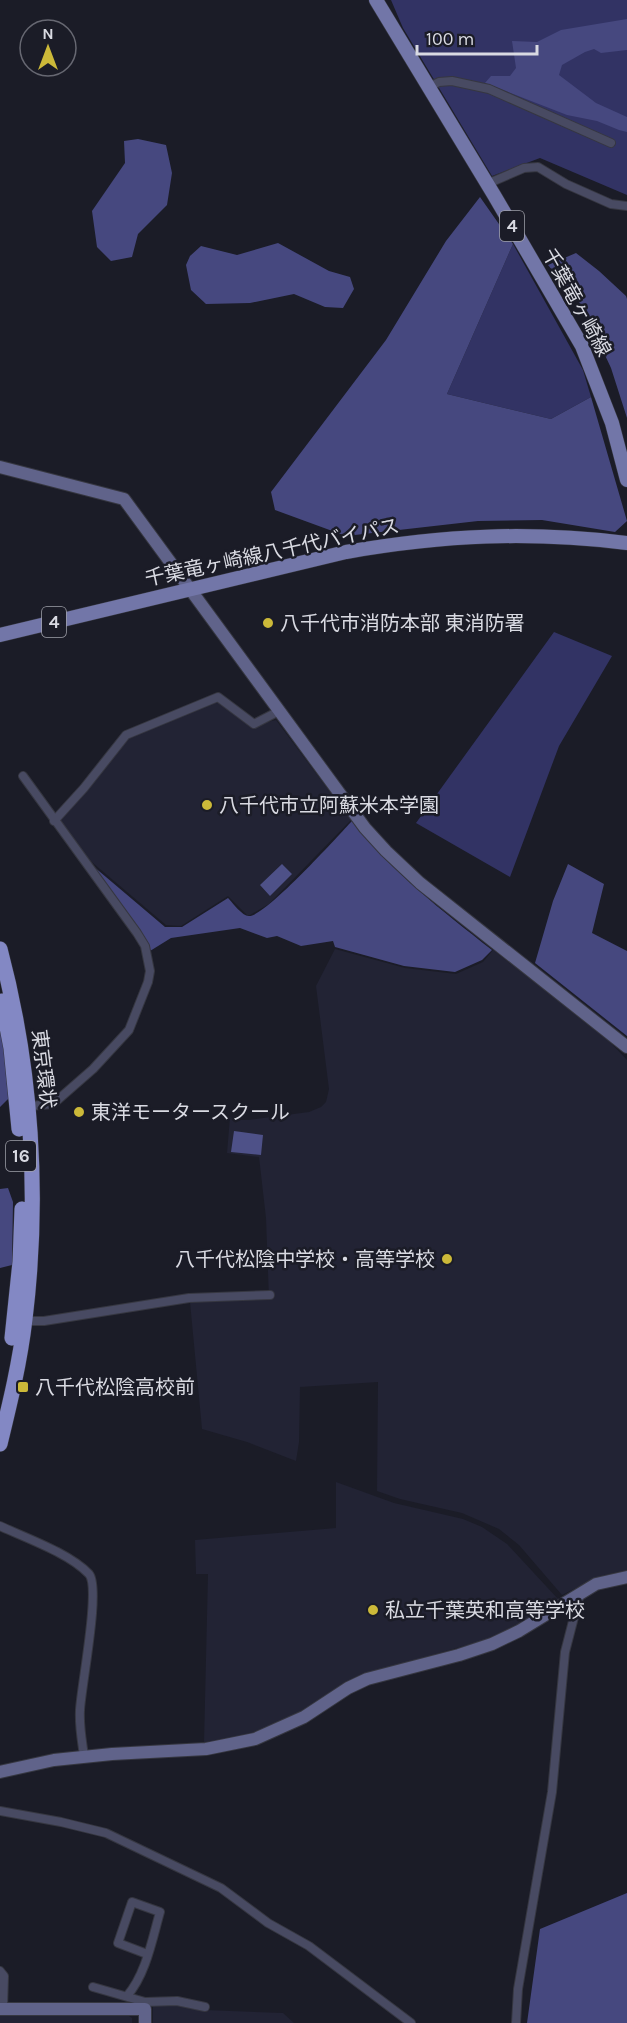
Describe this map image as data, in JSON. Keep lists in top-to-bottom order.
{
  "streets": {
    "highway": ["東京環状", "16"],
    "main road": ["4", "千葉竜ヶ崎線", "千葉竜ヶ崎線八千代バイパス"]
  },
  "places": {
    "other": [
      "八千代市消防本部 東消防署",
      "八千代市立阿蘇米本学園",
      "東洋モータースクール",
      "八千代松陰中学校・高等学校",
      "私立千葉英和高等学校"
    ],
    "transit": ["八千代松陰高校前"]
  },
  "scale_bar": "100 m",
  "north": "top"
}
